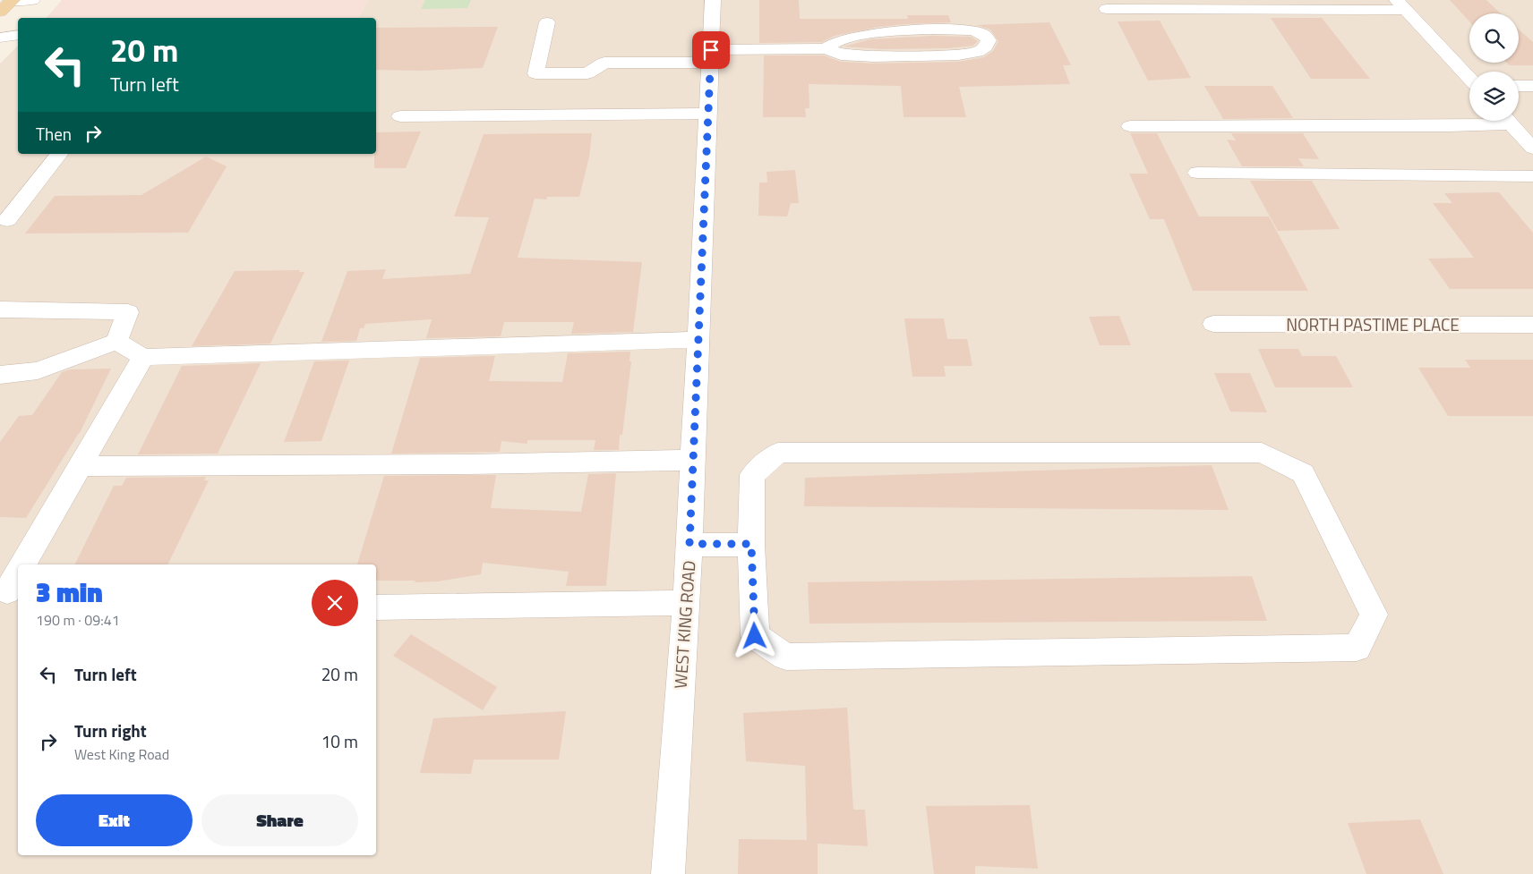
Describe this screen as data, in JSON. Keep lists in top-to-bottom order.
{
  "streets": {
    "street": ["NORTH PASTIME PLACE", "WEST KING ROAD"]
  },
  "page": {
    "turn": ["20 m", "Turn left"],
    "then": "Then",
    "heading": ["3 min", "190 m · 09:41"],
    "list": [
      {
        "name": "Turn left",
        "value": "20 m"
      },
      {
        "name": "Turn right",
        "note": "West King Road",
        "value": "10 m"
      }
    ],
    "buttons": ["Exit", "Share"]
  }
}
